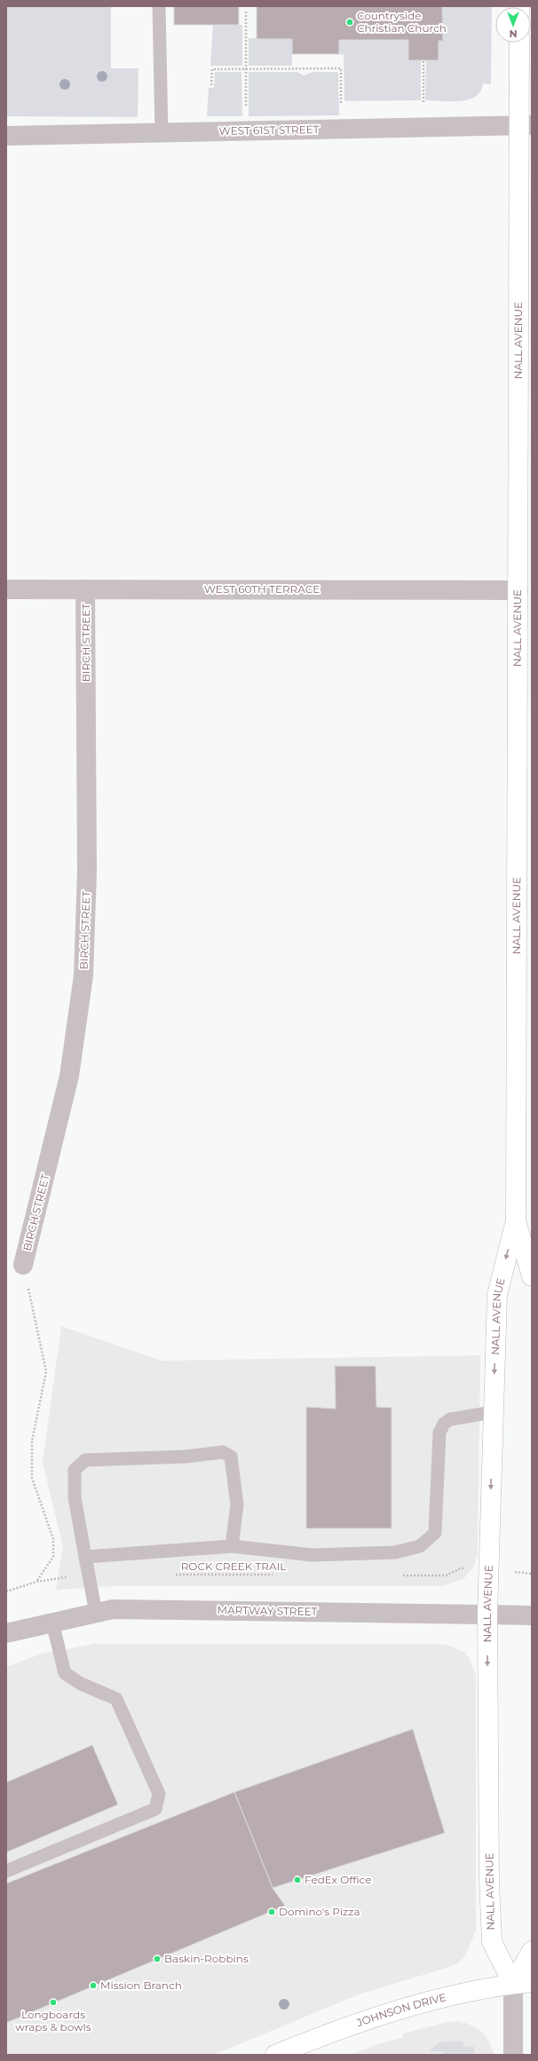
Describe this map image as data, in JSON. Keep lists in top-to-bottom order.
{
  "streets": {
    "main road": ["NALL AVENUE", "JOHNSON DRIVE"],
    "street": [
      "WEST 61ST STREET",
      "WEST 60TH TERRACE",
      "BIRCH STREET",
      "MARTWAY STREET"
    ],
    "path": ["ROCK CREEK TRAIL"]
  },
  "crossings": [
    ["WEST 61ST STREET", "NALL AVENUE"],
    ["NALL AVENUE", "WEST 60TH TERRACE"],
    ["NALL AVENUE", "MARTWAY STREET"],
    ["NALL AVENUE", "JOHNSON DRIVE"],
    ["WEST 60TH TERRACE", "BIRCH STREET"]
  ],
  "one_way": ["NALL AVENUE"],
  "places": [
    "Countryside Christian Church",
    "FedEx Office",
    "Domino's Pizza",
    "Baskin-Robbins",
    "Mission Branch",
    "Longboards wraps & bowls"
  ],
  "north": "bottom"
}
